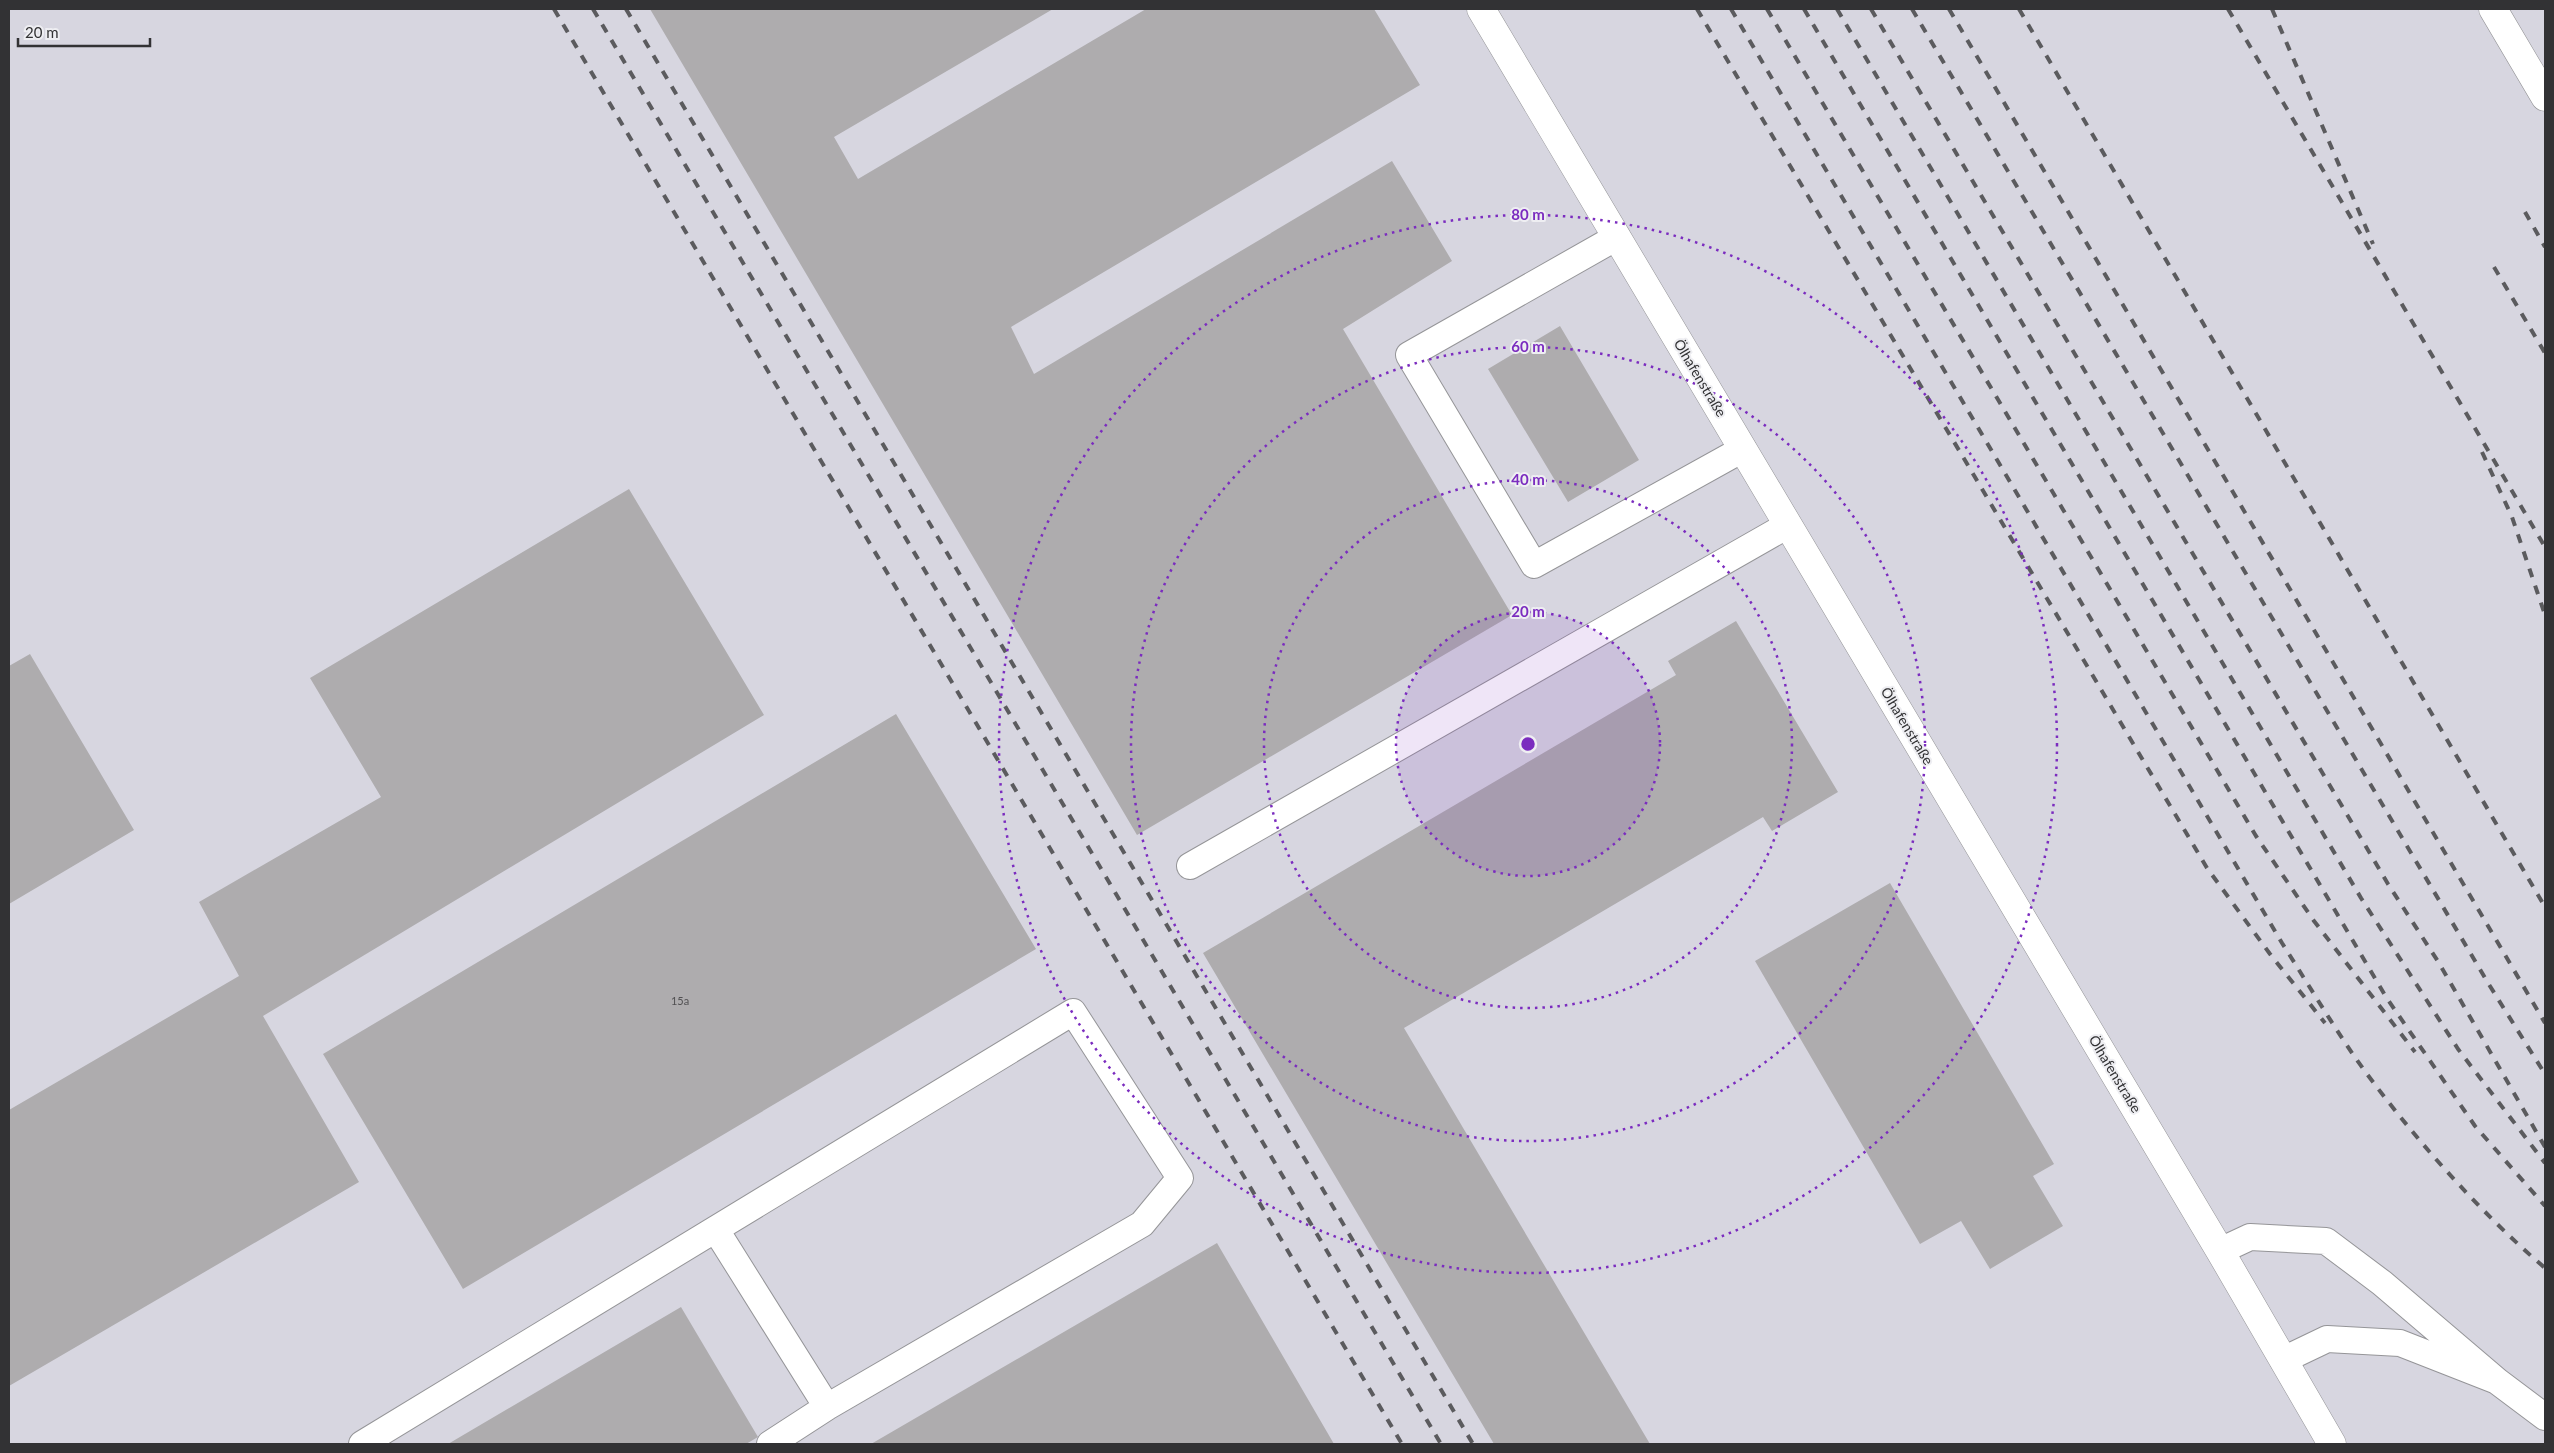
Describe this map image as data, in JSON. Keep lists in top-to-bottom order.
{
  "streets": {
    "street": ["Ölhafenstraße"]
  },
  "house_numbers": ["15a"],
  "scale_bar": "20 m",
  "rings": [
    "80 m",
    "60 m",
    "40 m",
    "20 m"
  ]
}
